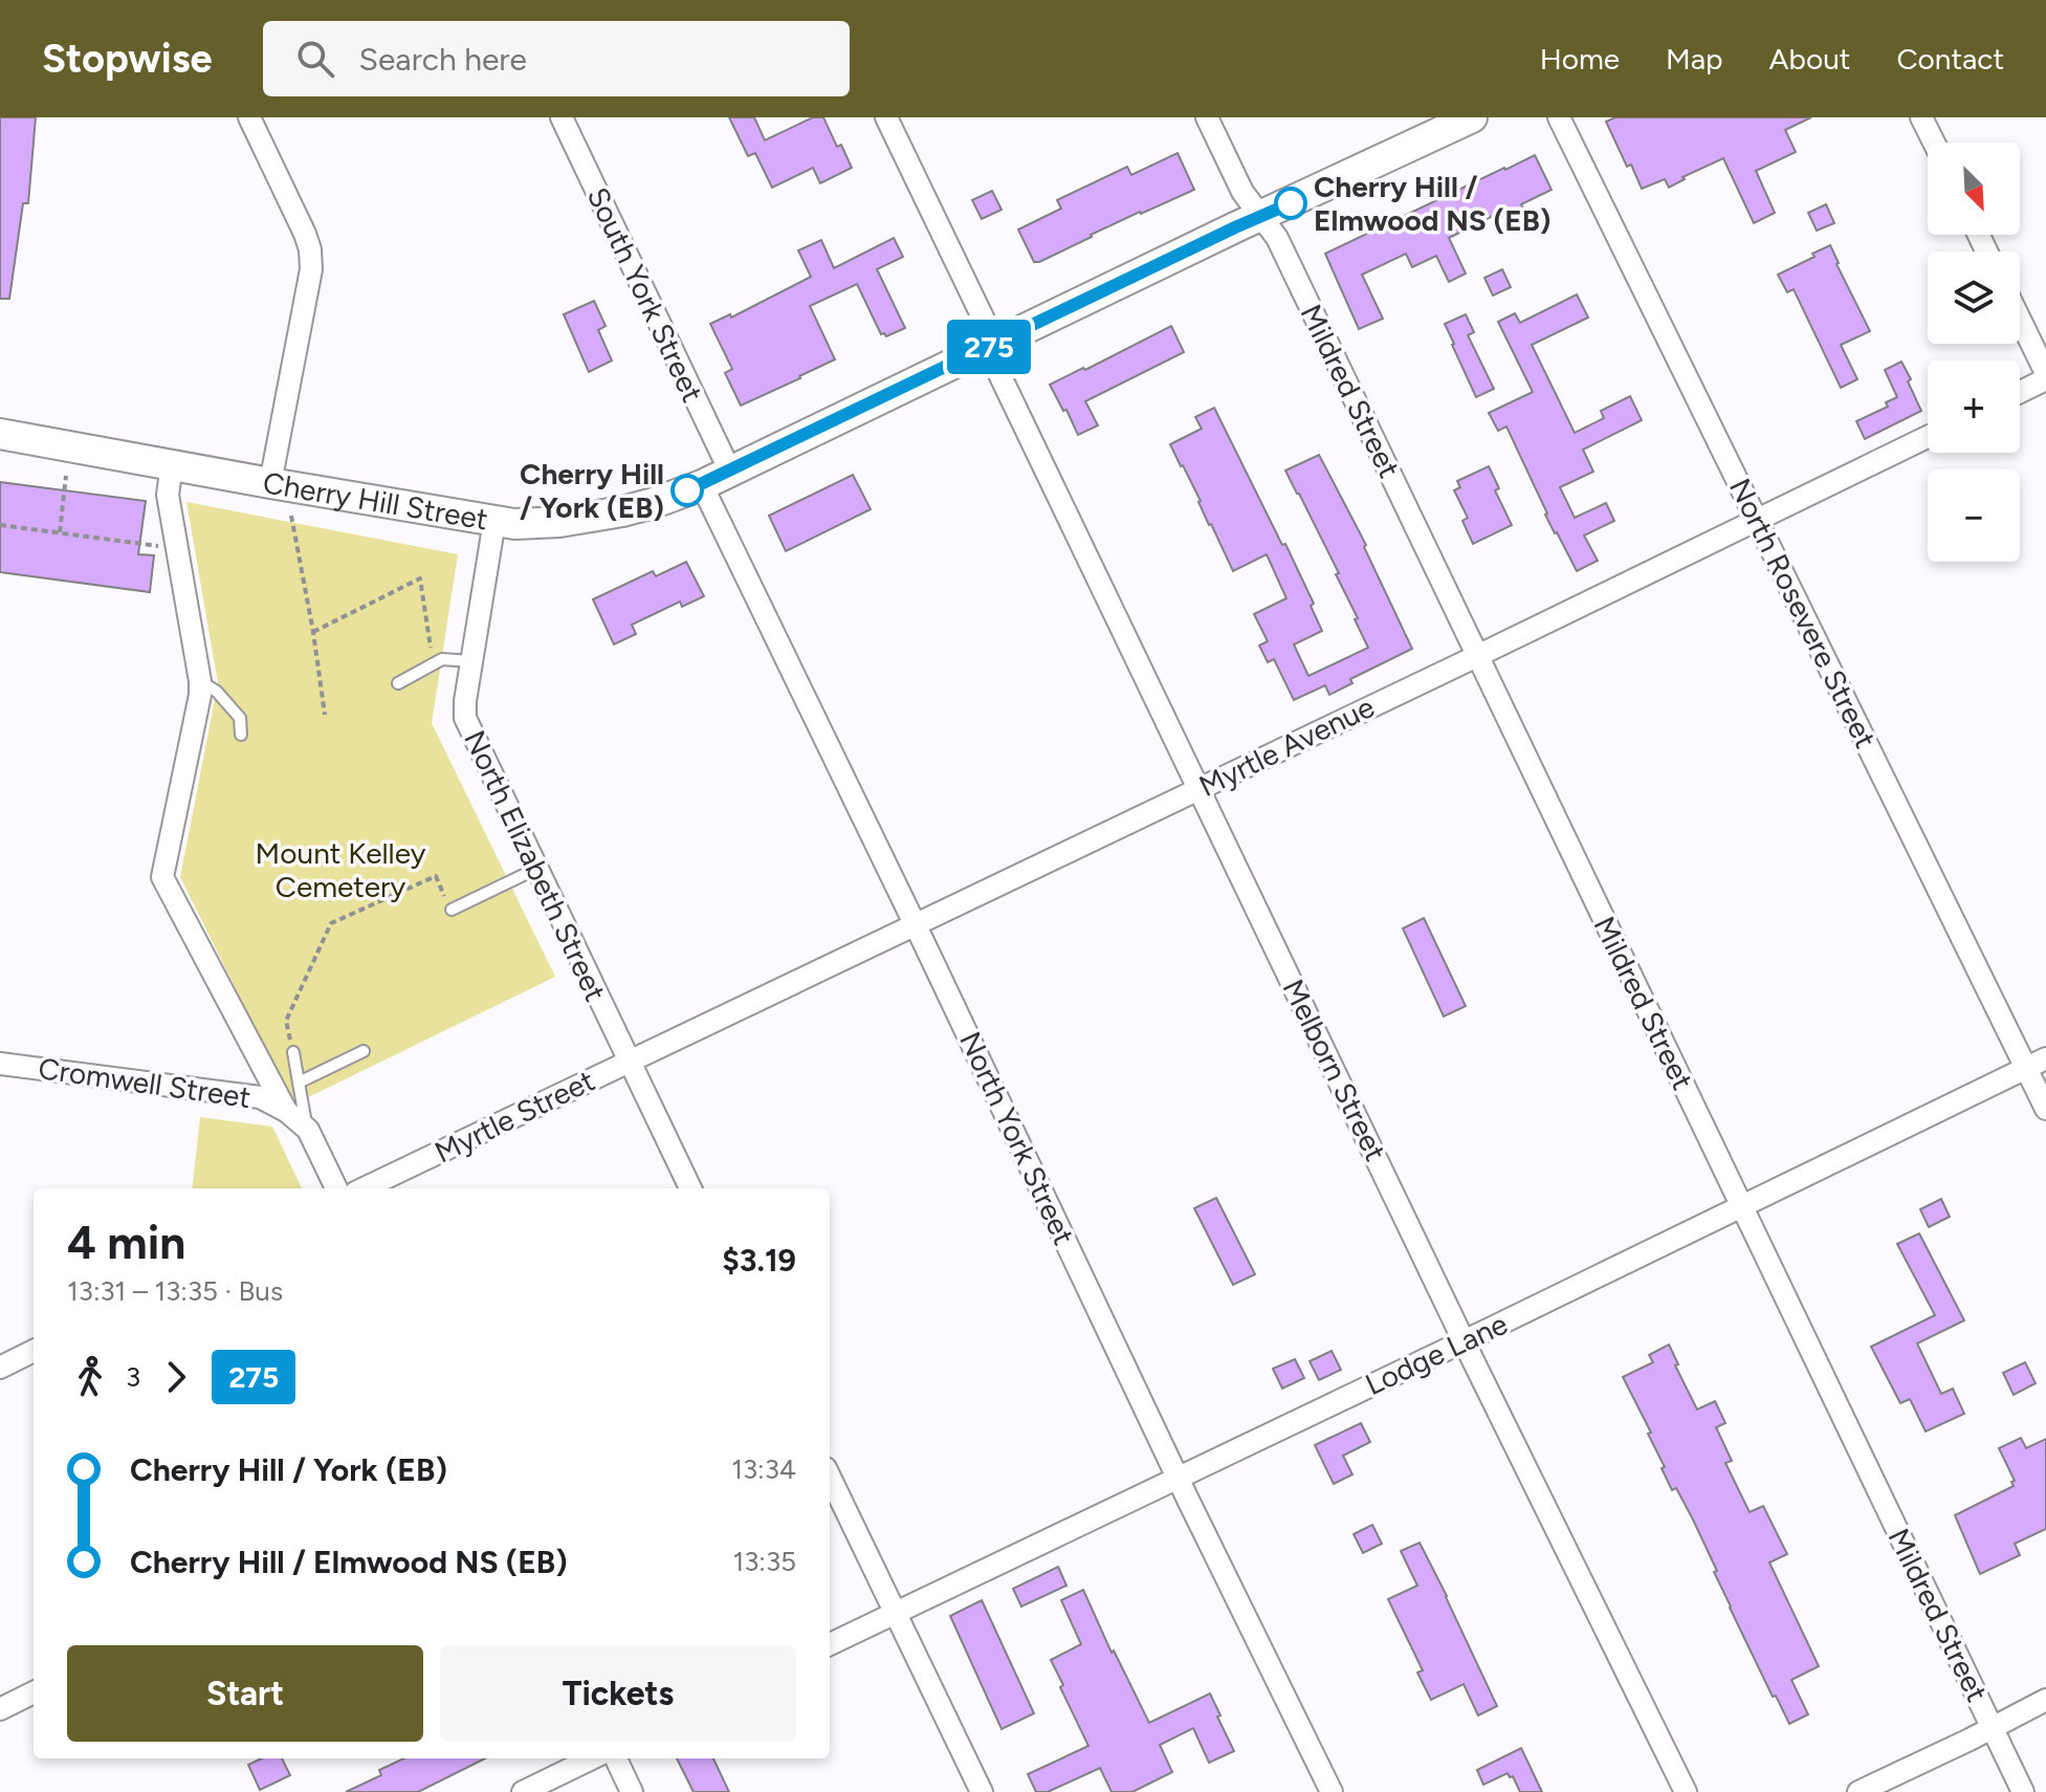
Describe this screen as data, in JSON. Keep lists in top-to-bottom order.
{
  "streets": {
    "street": [
      "South York Street",
      "Mildred Street",
      "Cherry Hill Street",
      "North Rosevere Street",
      "Myrtle Avenue",
      "North Elizabeth Street",
      "Melborn Street",
      "Cromwell Street",
      "Myrtle Street",
      "North York Street",
      "Lodge Lane"
    ]
  },
  "crossings": [
    ["South York Street", "Cherry Hill Street"],
    ["Mildred Street", "Cherry Hill Street"],
    ["Mildred Street", "Myrtle Avenue"],
    ["Mildred Street", "Lodge Lane"],
    ["Cherry Hill Street", "North Elizabeth Street"],
    ["Cherry Hill Street", "Melborn Street"],
    ["Cherry Hill Street", "North York Street"],
    ["North Rosevere Street", "Myrtle Avenue"],
    ["North Rosevere Street", "Lodge Lane"],
    ["Myrtle Avenue", "North Elizabeth Street"],
    ["Myrtle Avenue", "Melborn Street"],
    ["Myrtle Avenue", "Myrtle Street"],
    ["Myrtle Avenue", "North York Street"],
    ["North Elizabeth Street", "Myrtle Street"],
    ["Melborn Street", "Lodge Lane"],
    ["North York Street", "Lodge Lane"]
  ],
  "parks": ["Mount Kelley Cemetery"],
  "places": ["Cherry Hill / Elmwood NS (EB)", "Cherry Hill / York (EB)"],
  "lines": ["bus line 275"],
  "north": "bottom right",
  "page": {
    "header": "Stopwise",
    "search": "Search here",
    "nav": [
      "Home",
      "Map",
      "About",
      "Contact"
    ],
    "on_map": "275",
    "map_buttons": ["+", "−"],
    "heading": ["4 min", "13:31 – 13:35 · Bus", "$3.19"],
    "legs": ["3", "275"],
    "list": [
      {
        "name": "Cherry Hill / York (EB)",
        "value": "13:34"
      },
      {
        "name": "Cherry Hill / Elmwood NS (EB)",
        "value": "13:35"
      }
    ],
    "buttons": ["Start", "Tickets"]
  }
}
